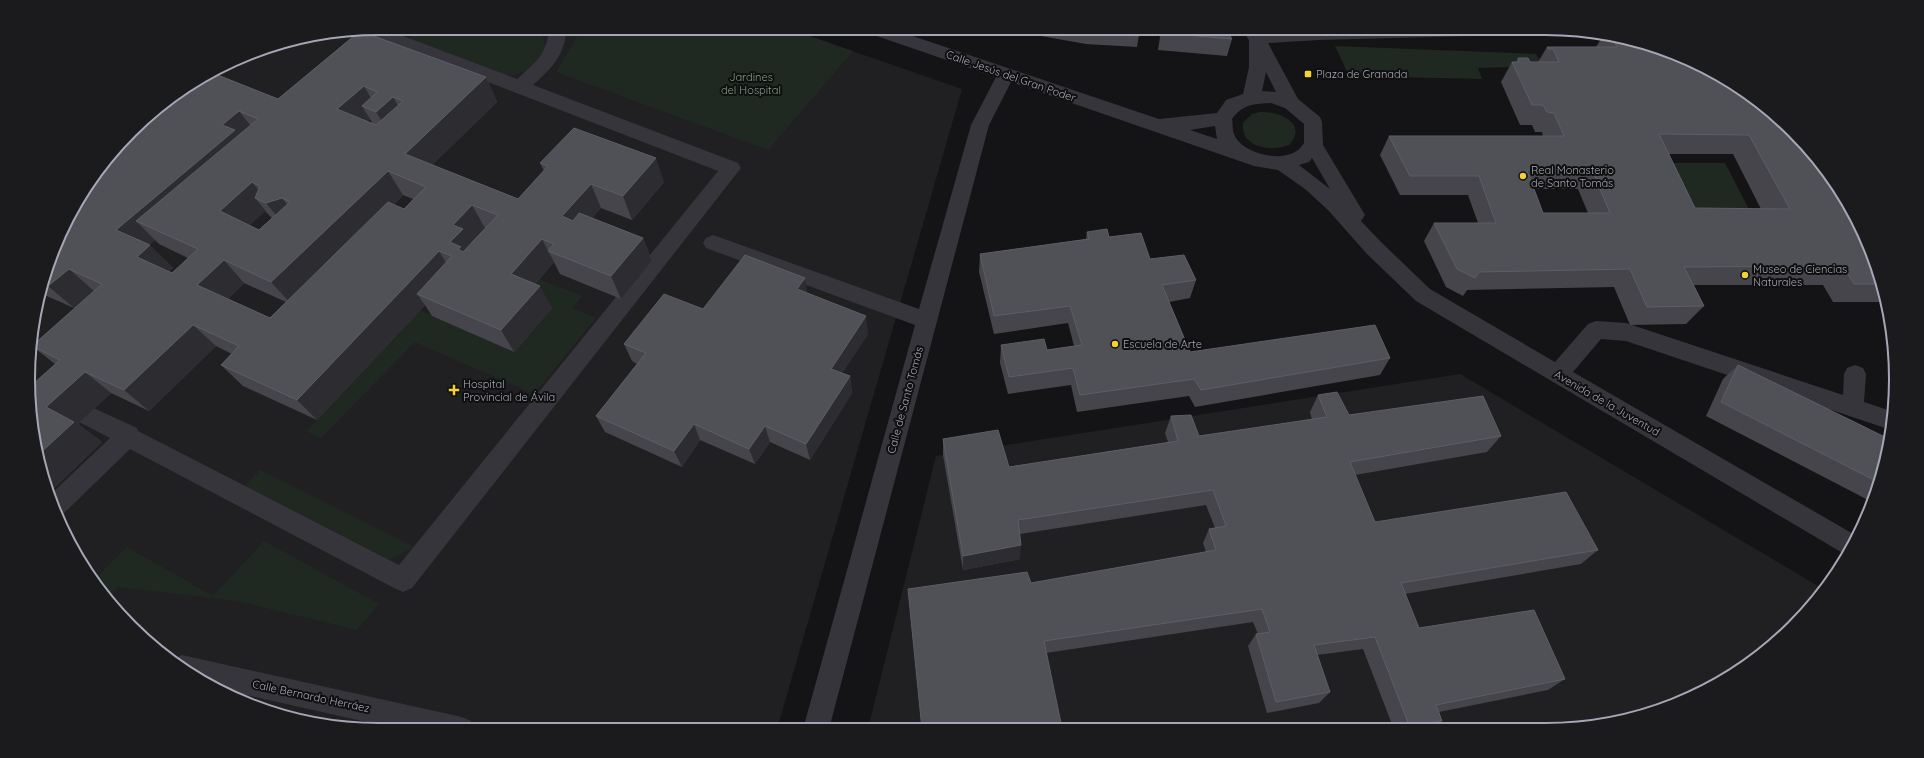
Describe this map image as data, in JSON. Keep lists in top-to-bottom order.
{
  "streets": {
    "street": [
      "Calle Jesús del Gran Poder",
      "Calle de Santo Tomás",
      "Avenida de la Juventud",
      "Calle Bernardo Herráez"
    ]
  },
  "crossings": [
    ["Calle Jesús del Gran Poder", "Calle de Santo Tomás"],
    ["Calle Jesús del Gran Poder", "Avenida de la Juventud"]
  ],
  "parks": ["Jardines del Hospital"],
  "places": {
    "transit": ["Plaza de Granada"],
    "other": ["Real Monasterio de Santo Tomás", "Museo de Ciencias Naturales", "Escuela de Arte"],
    "health": ["Hospital Provincial de Ávila"]
  }
}
